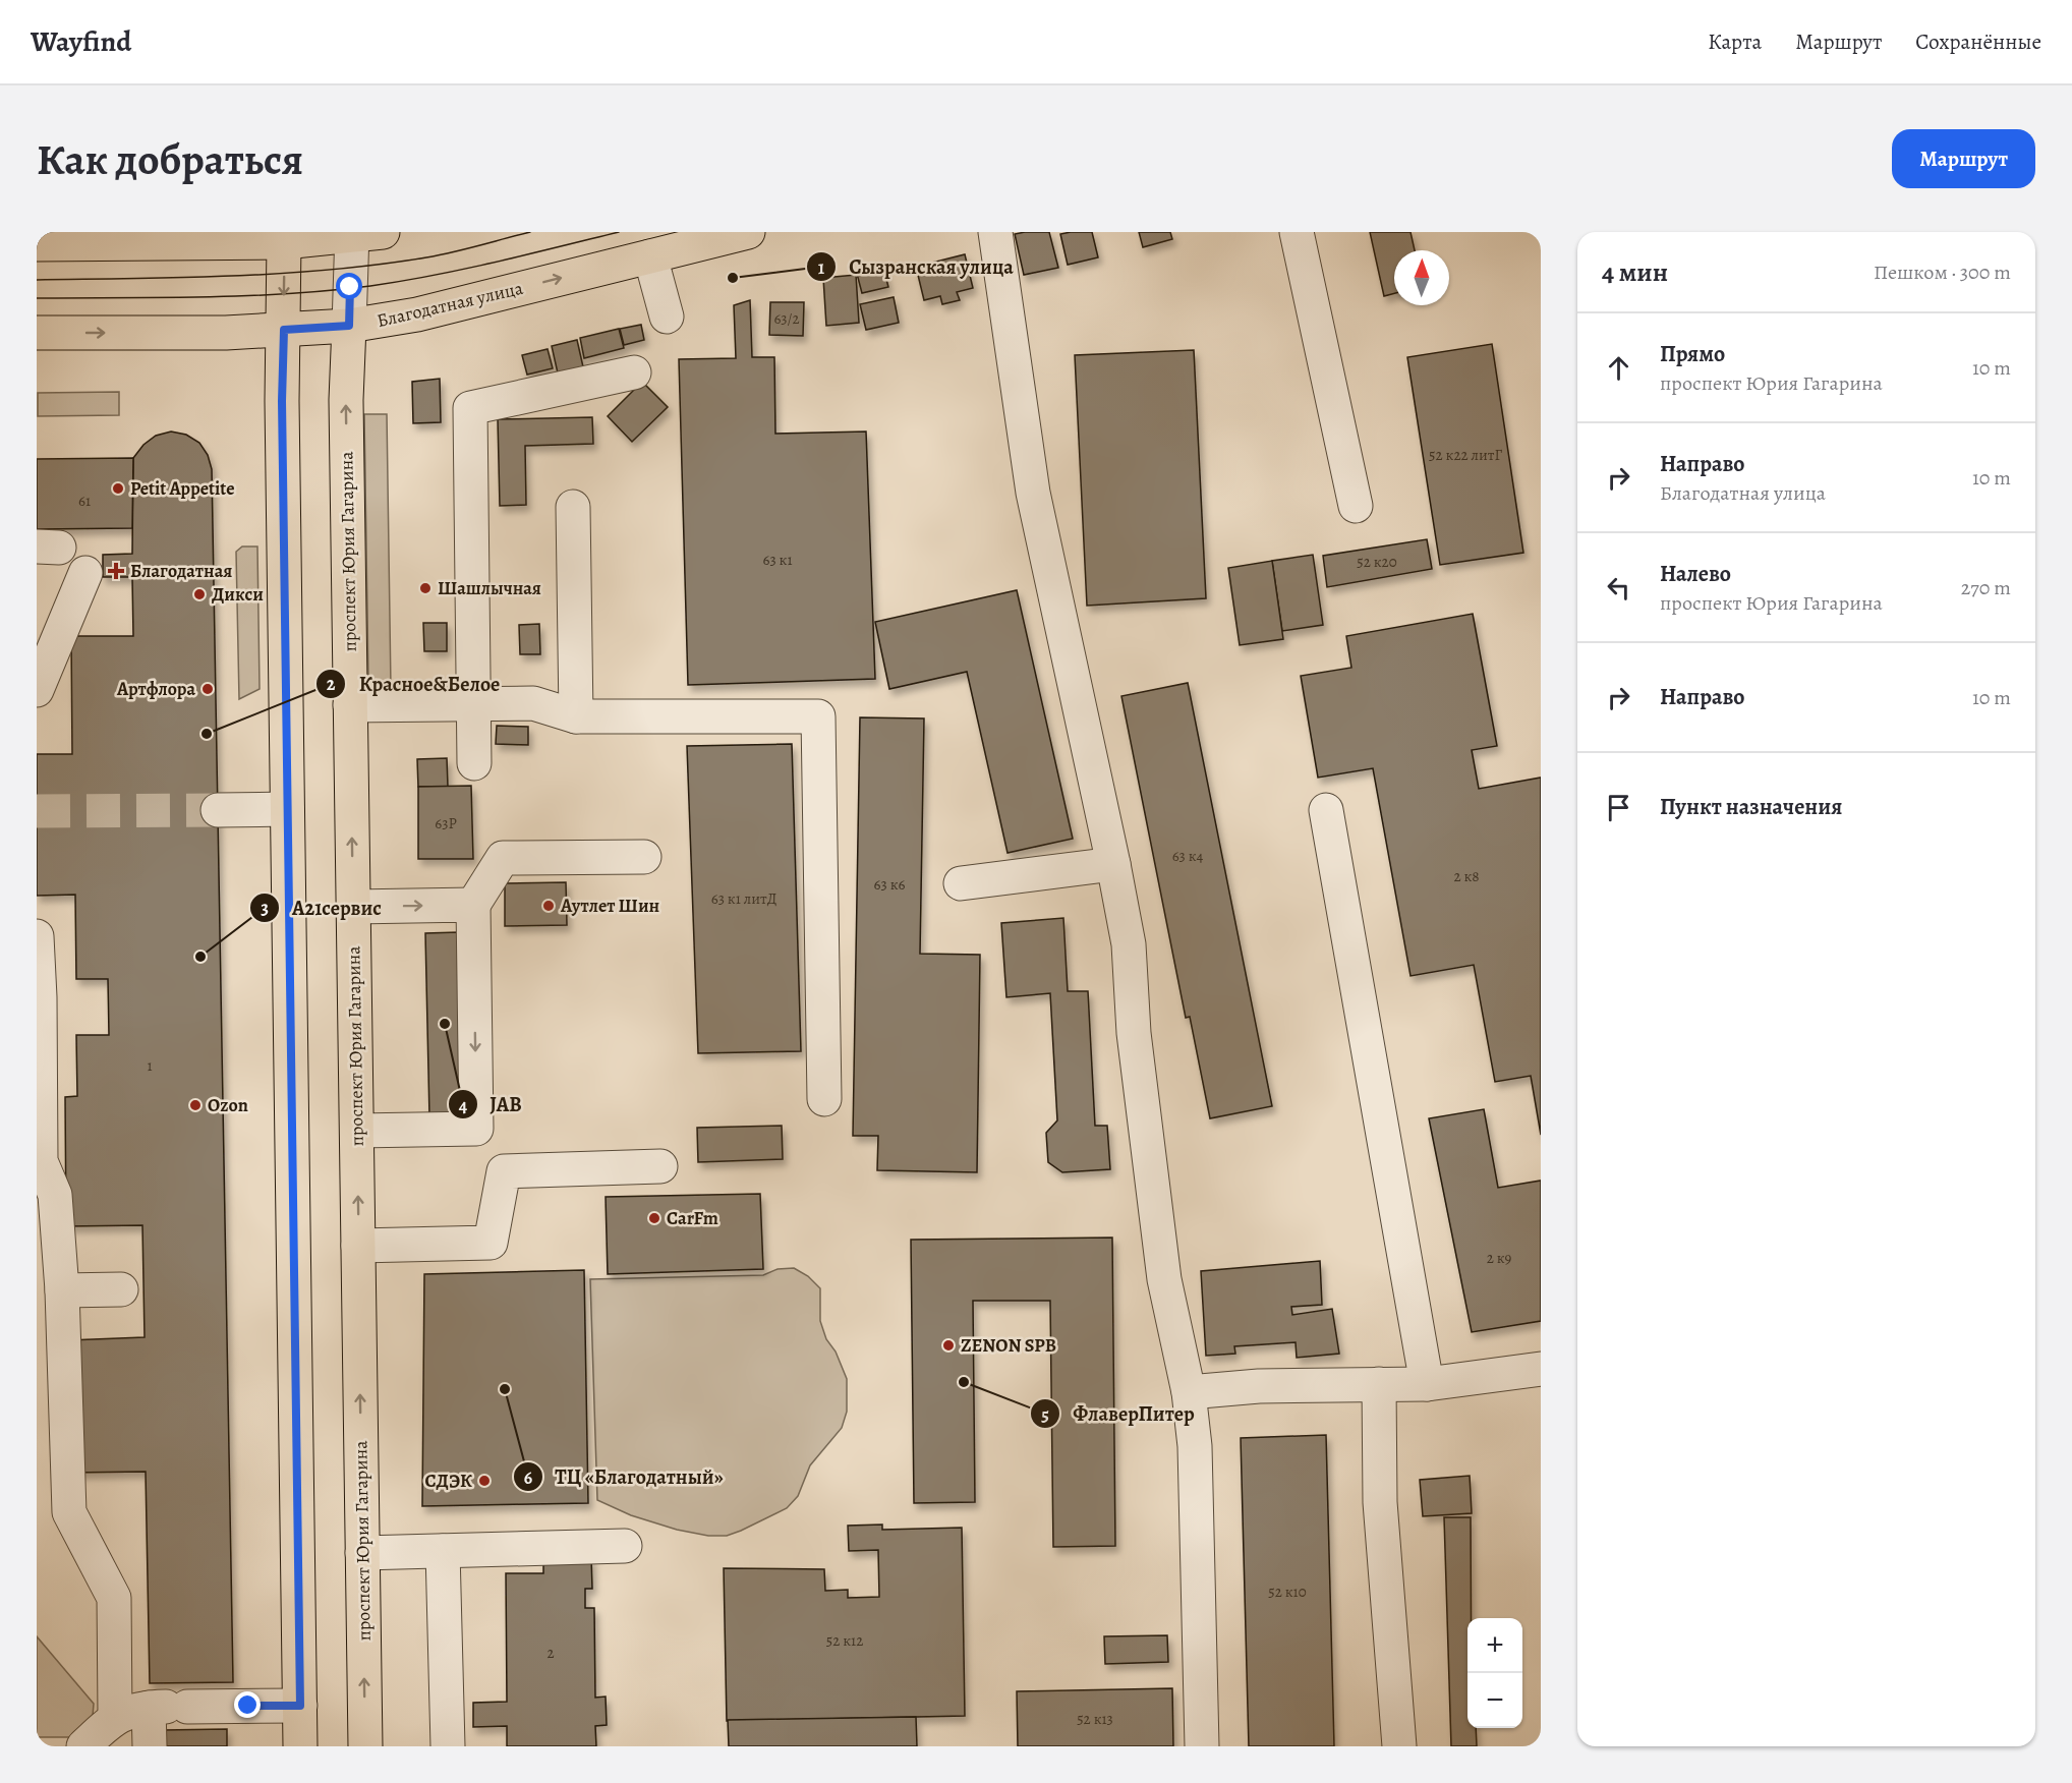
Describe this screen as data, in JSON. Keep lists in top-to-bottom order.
{
  "streets": {
    "main road": ["Благодатная улица", "проспект Юрия Гагарина"]
  },
  "crossings": [
    ["Благодатная улица", "проспект Юрия Гагарина"]
  ],
  "places": {
    "other": [
      "Сызранская улица",
      "Petit Appetite",
      "Шашлычная",
      "Дикси",
      "Артфлора",
      "Красное&Белое",
      "Аутлет Шин",
      "А21сервис",
      "JAB",
      "Ozon",
      "CarFm",
      "ZENON SPB",
      "ФлаверПитер",
      "ТЦ «Благодатный»",
      "СДЭК"
    ],
    "health": ["Благодатная"]
  },
  "house_numbers": [
    "63/2",
    "52 к22 литГ",
    "61",
    "63 к1",
    "52 к20",
    "63Р",
    "63 к4",
    "2 к8",
    "63 к6",
    "63 к1 литД",
    "1",
    "2 к9",
    "52 к10",
    "52 к12",
    "2",
    "52 к13"
  ],
  "north": "top",
  "page": {
    "header": "Wayfind",
    "nav": ["Карта", "Маршрут", "Сохранённые"],
    "buttons": "Маршрут",
    "title": "Как добраться",
    "heading": ["4 мин", "Пешком · 300 m"],
    "list": [
      ["Прямо", "проспект Юрия Гагарина", "10 m"],
      ["Направо", "Благодатная улица", "10 m"],
      ["Налево", "проспект Юрия Гагарина", "270 m"],
      ["Направо", "10 m"],
      "Пункт назначения"
    ],
    "map_buttons": ["+", "−"]
  }
}
